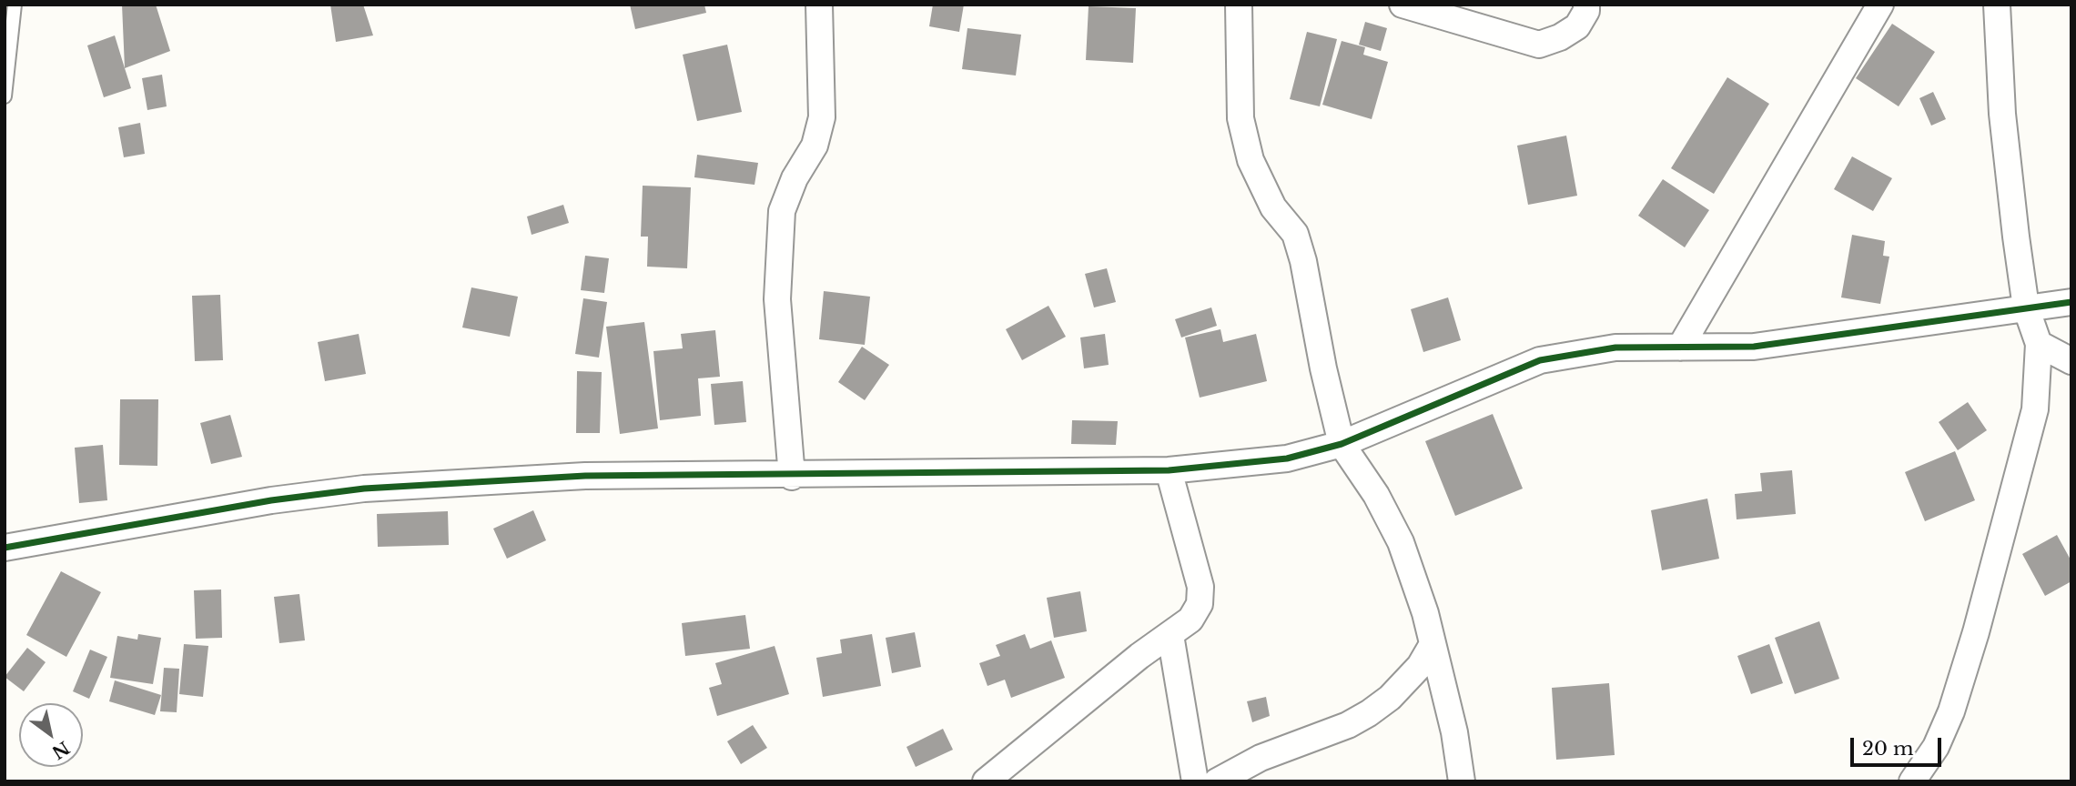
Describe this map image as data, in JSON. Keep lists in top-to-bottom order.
{
  "scale_bar": "20 m",
  "north": "bottom right"
}
